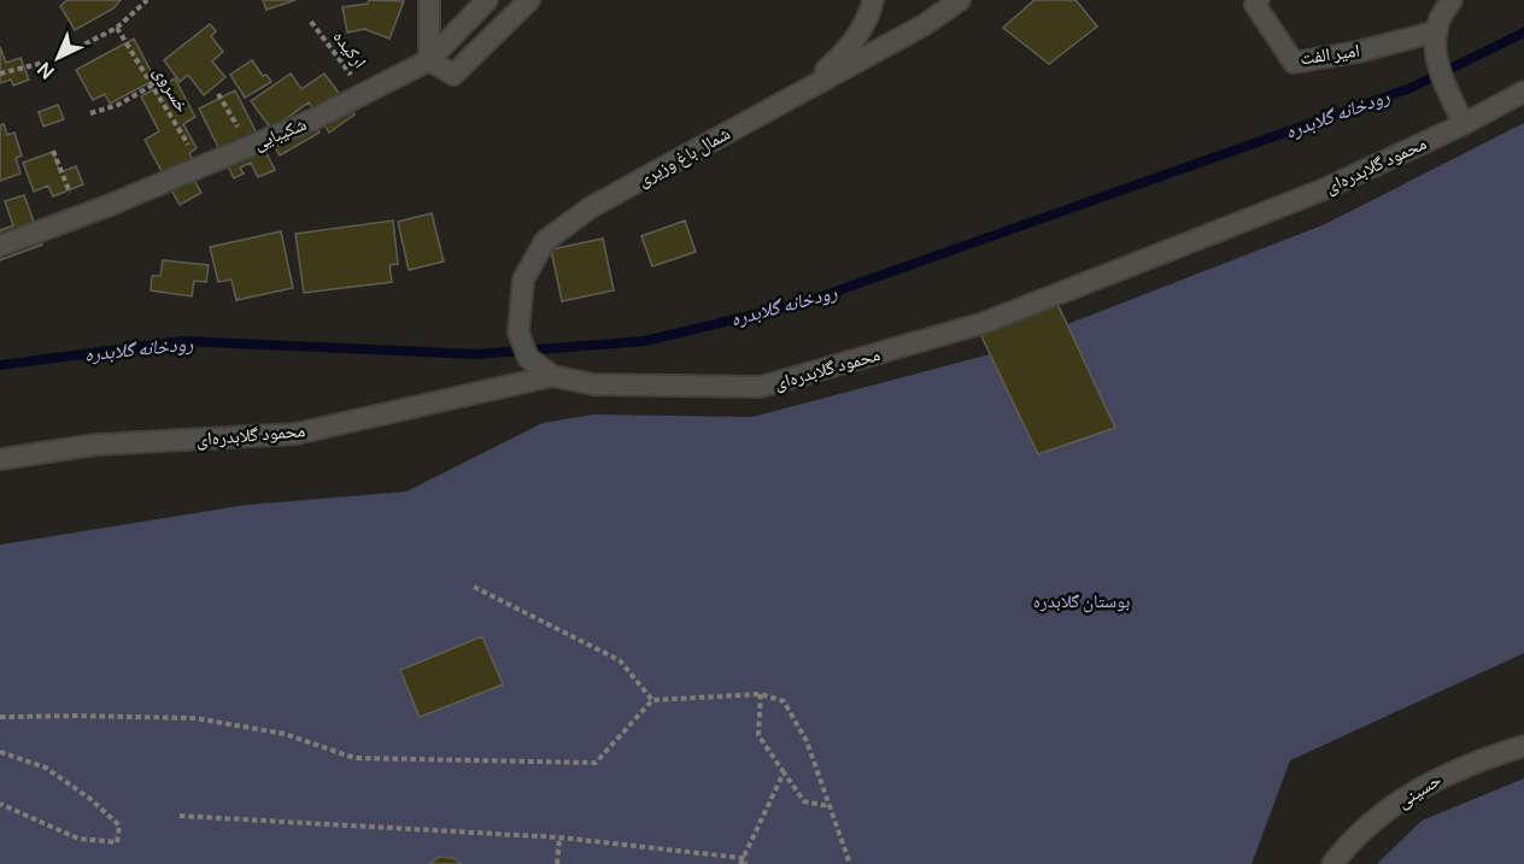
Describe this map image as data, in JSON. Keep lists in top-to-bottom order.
{
  "streets": {
    "street": [
      "امیر الفت",
      "شکیبایی",
      "شمال باغ وزیری",
      "محمود گلابدره‌ای",
      "حسینی"
    ],
    "path": ["ارکیده", "خسروی"]
  },
  "crossings": [
    ["ارکیده", "شکیبایی"],
    ["خسروی", "شکیبایی"],
    ["شمال باغ وزیری", "محمود گلابدره‌ای"]
  ],
  "water": ["رودخانه گلابدره"],
  "parks": ["بوستان گلابدره"],
  "north": "bottom left"
}
